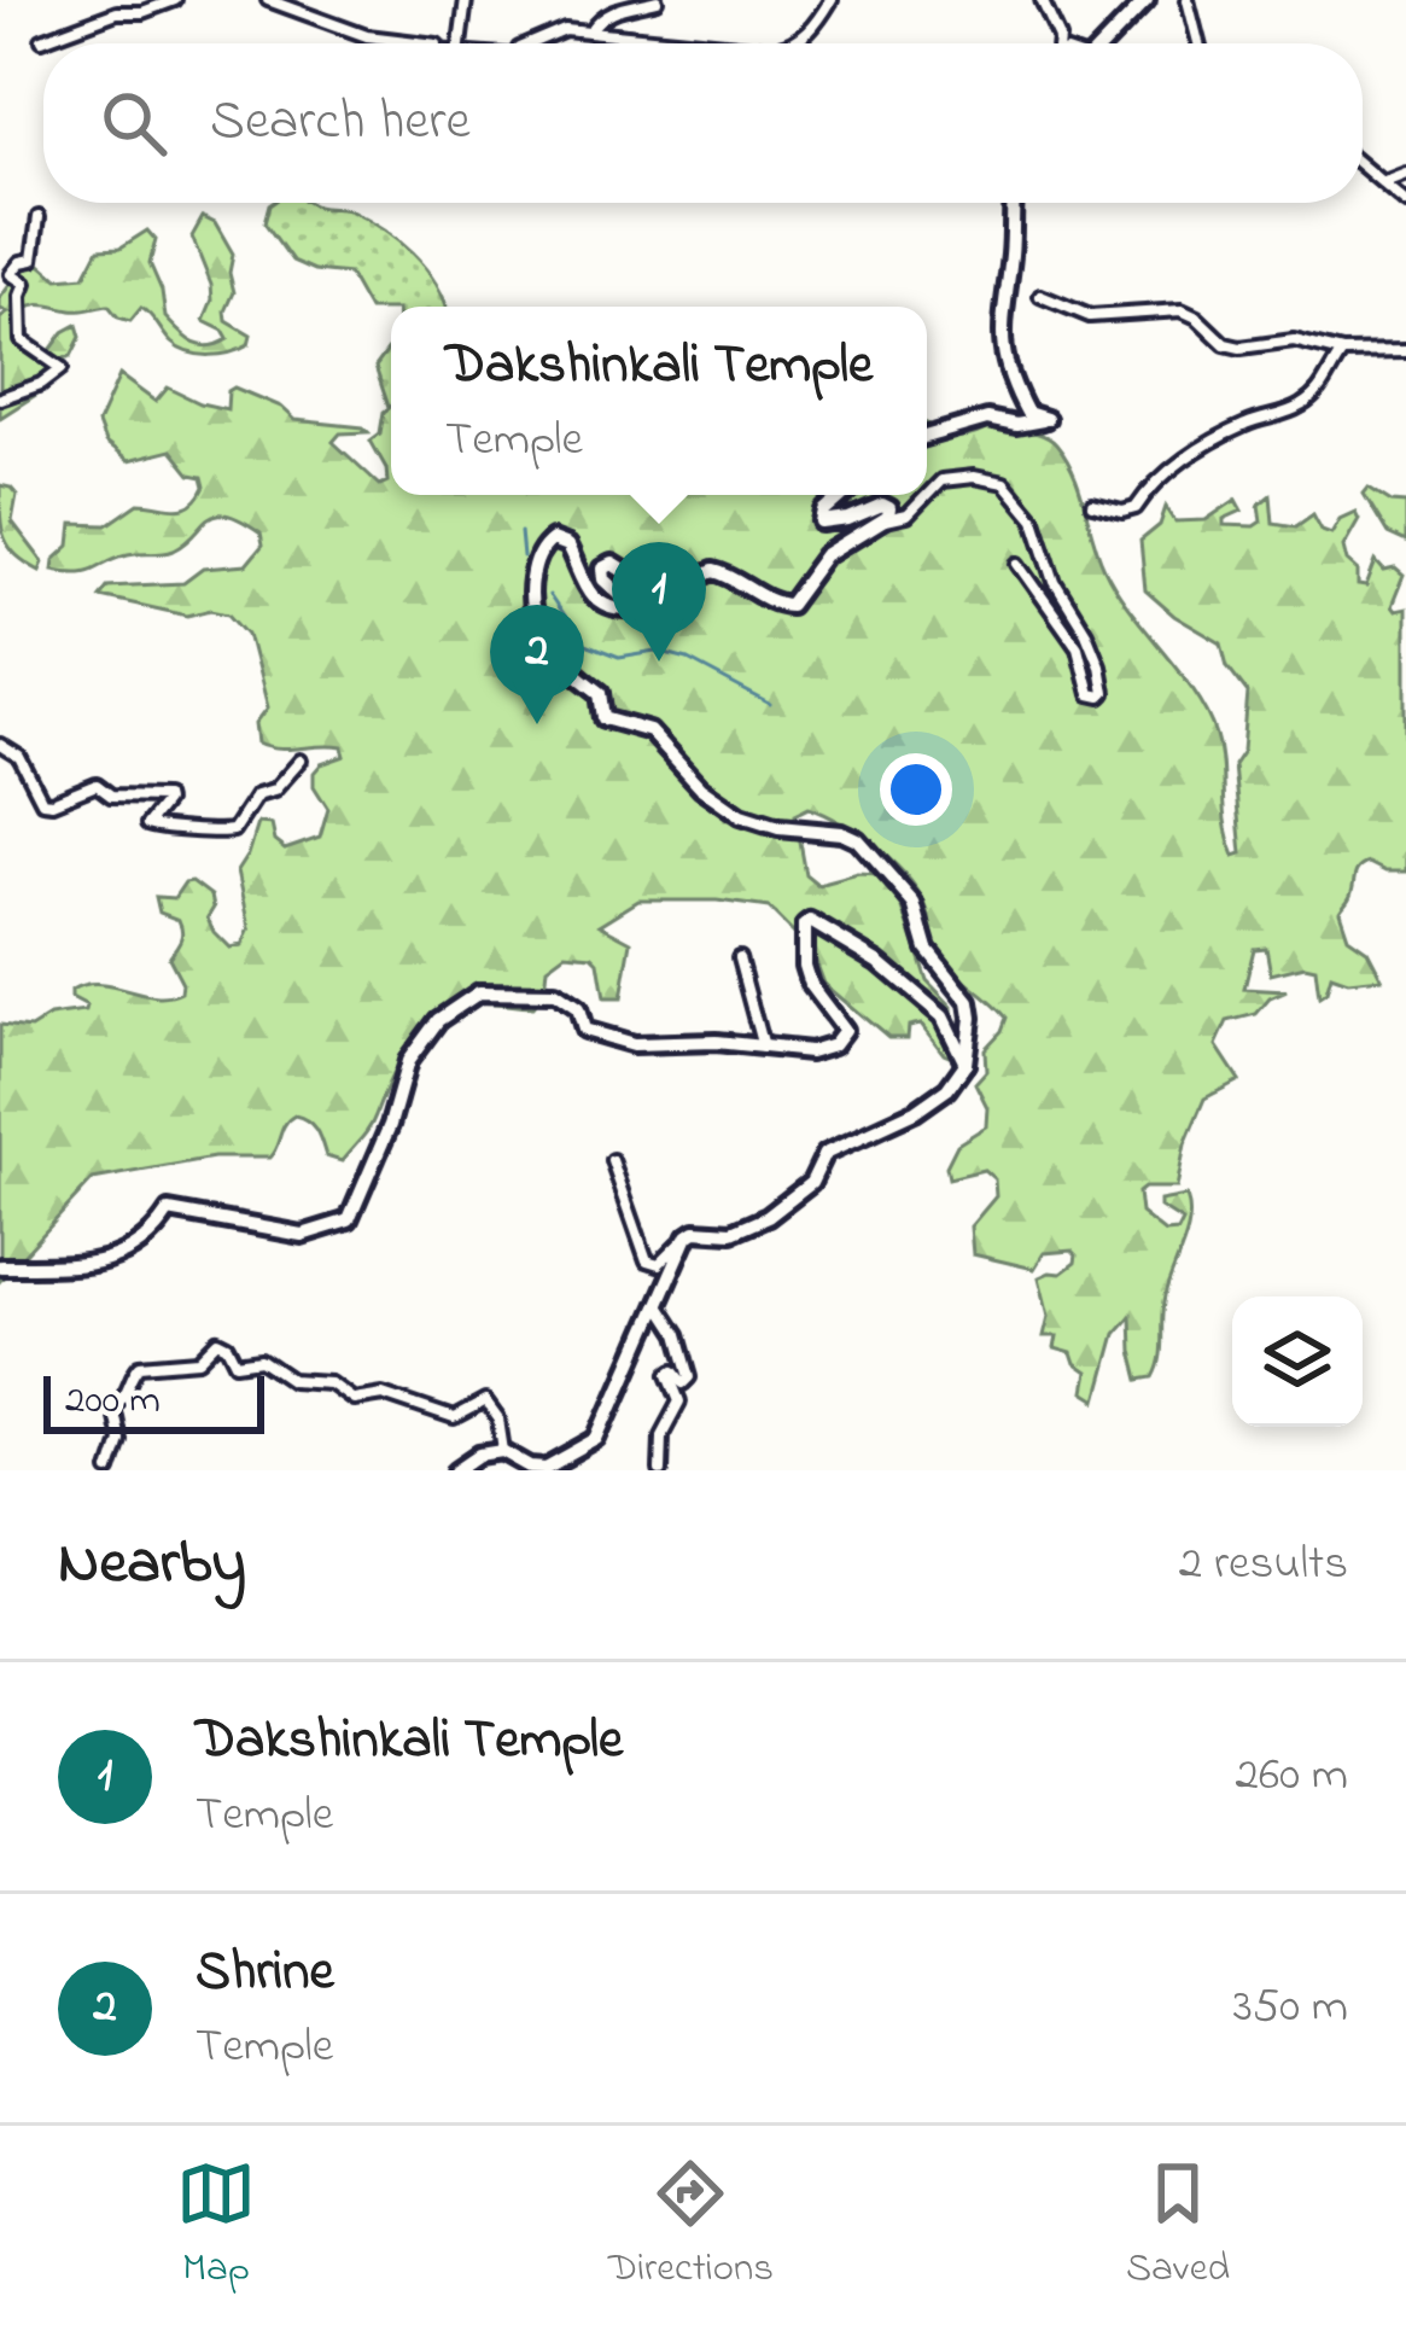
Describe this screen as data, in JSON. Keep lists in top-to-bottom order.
{
  "scale_bar": "200 m",
  "page": {
    "search": "Search here",
    "popup": ["Dakshinkali Temple", "Temple"],
    "pins": ["1", "2"],
    "scale": "200 m",
    "heading": ["Nearby", "2 results"],
    "list": [
      {
        "mark": "1",
        "name": "Dakshinkali Temple",
        "note": "Temple",
        "value": "260 m"
      },
      {
        "mark": "2",
        "name": "Shrine",
        "note": "Temple",
        "value": "350 m"
      }
    ],
    "nav": ["Map", "Directions", "Saved"]
  }
}
